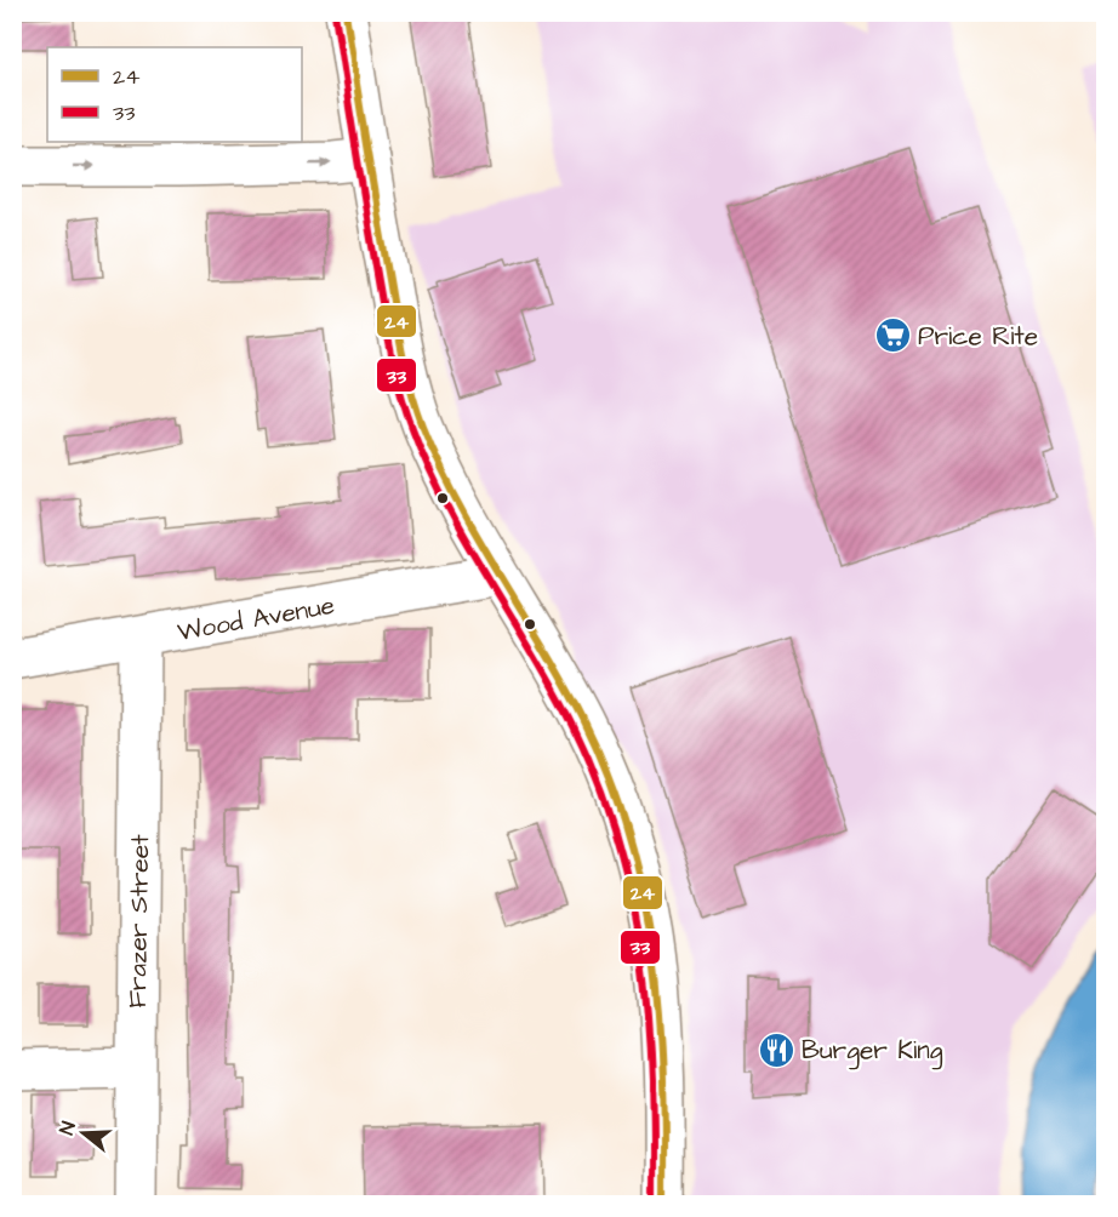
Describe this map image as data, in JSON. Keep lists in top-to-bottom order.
{
  "streets": {
    "main road": ["Wood Avenue", "Frazer Street"]
  },
  "crossings": [
    ["Wood Avenue", "Frazer Street"]
  ],
  "places": {
    "supermarket": ["Price Rite"],
    "restaurant": ["Burger King"]
  },
  "lines": ["transit line 24", "transit line 33"],
  "legend": ["24", "33"],
  "north": "left"
}
